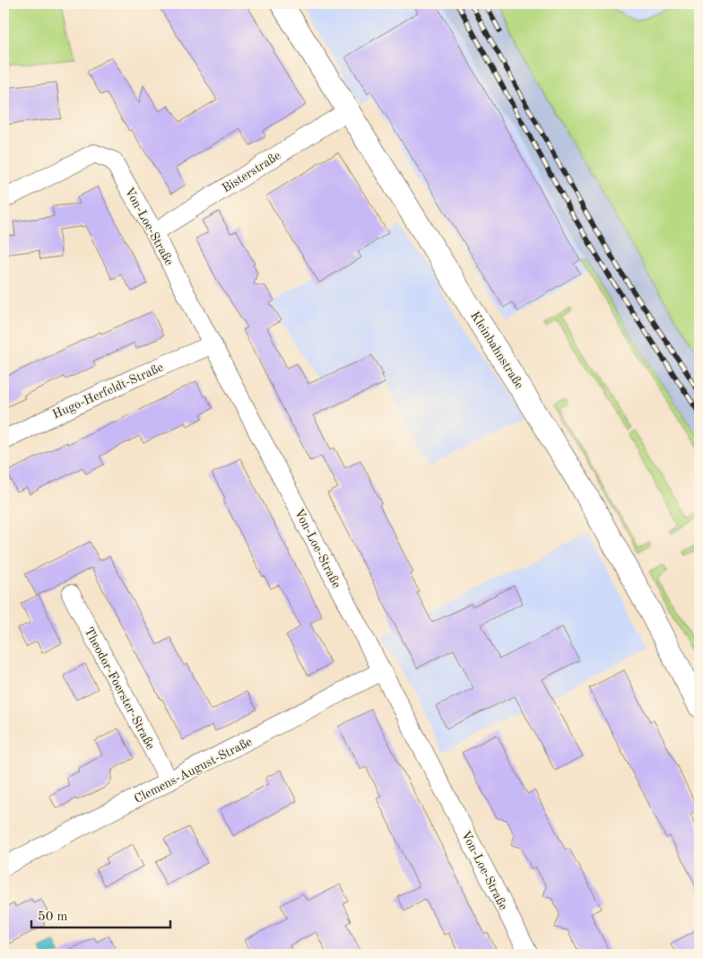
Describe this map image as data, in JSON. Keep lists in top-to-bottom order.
{
  "streets": {
    "street": [
      "Bisterstraße",
      "Von-Loe-Straße",
      "Kleinbahnstraße",
      "Hugo-Herfeldt-Straße",
      "Theodor-Foerster-Straße",
      "Clemens-August-Straße"
    ]
  },
  "crossings": [
    ["Bisterstraße", "Von-Loe-Straße"],
    ["Bisterstraße", "Kleinbahnstraße"],
    ["Von-Loe-Straße", "Hugo-Herfeldt-Straße"],
    ["Von-Loe-Straße", "Clemens-August-Straße"],
    ["Theodor-Foerster-Straße", "Clemens-August-Straße"]
  ],
  "scale_bar": "50 m"
}
